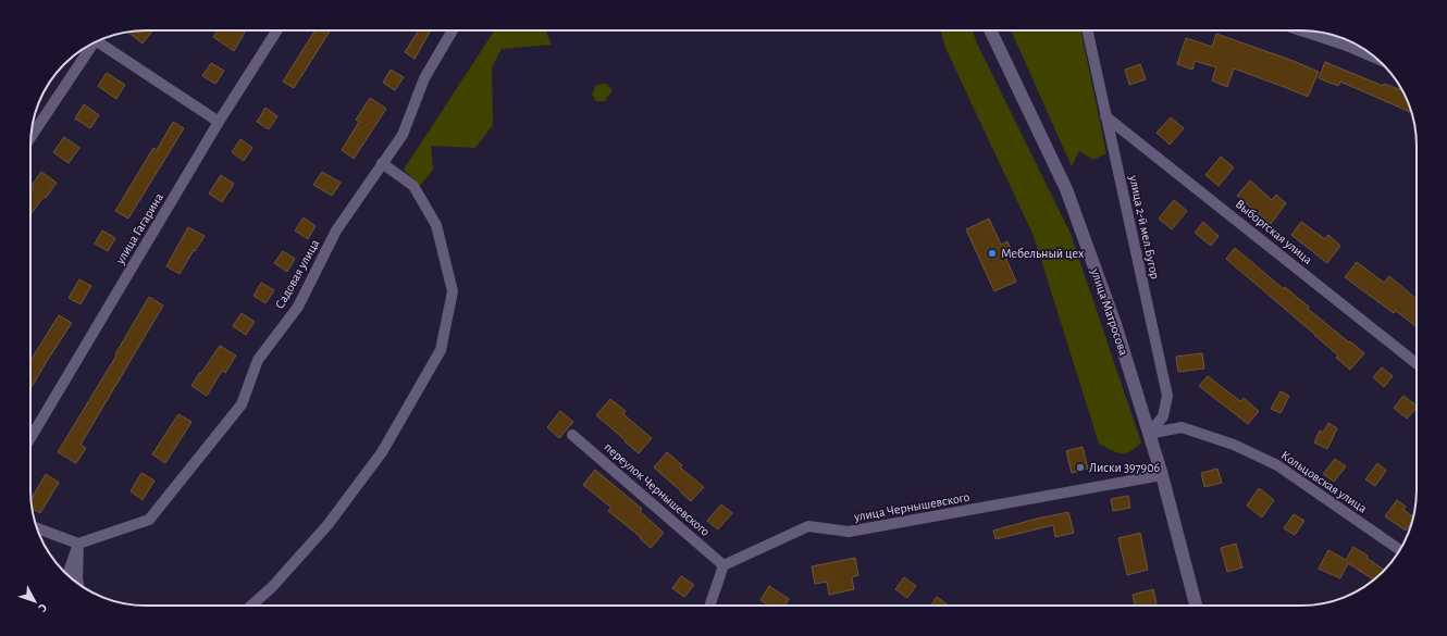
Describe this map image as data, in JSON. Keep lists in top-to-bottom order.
{
  "streets": {
    "main road": ["улица Матросова"],
    "street": [
      "улица 2-й мел.Бугор",
      "улица Гагарина",
      "Выборгская улица",
      "Садовая улица",
      "Кольцовская улица",
      "переулок Чернышевского",
      "улица Чернышевского"
    ]
  },
  "crossings": [
    ["улица 2-й мел.Бугор", "Выборгская улица"],
    ["улица 2-й мел.Бугор", "улица Матросова"],
    ["улица 2-й мел.Бугор", "Кольцовская улица"],
    ["улица Матросова", "Кольцовская улица"],
    ["улица Матросова", "улица Чернышевского"],
    ["переулок Чернышевского", "улица Чернышевского"]
  ],
  "places": ["Мебельный цех", "Лиски 397906"],
  "north": "bottom right"
}
